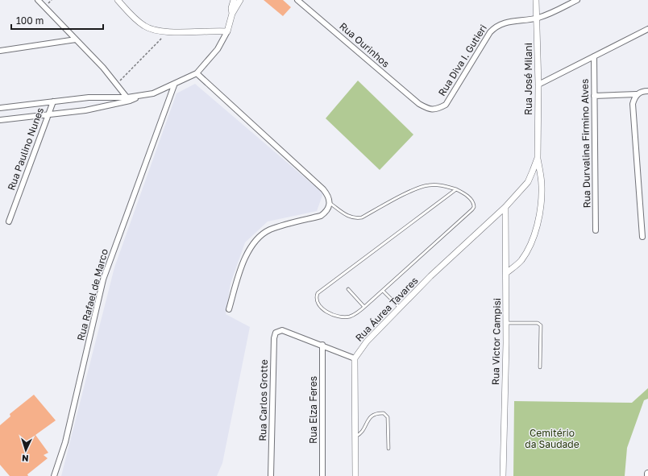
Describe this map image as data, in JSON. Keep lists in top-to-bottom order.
{
  "streets": {
    "street": [
      "Rua Ourinhos",
      "Rua Diva I. Gutieri",
      "Rua José Milani",
      "Rua Durvalina Firmino Alves",
      "Rua Paulino Nunes",
      "Rua Rafael de Marco",
      "Rua Áurea Tavares",
      "Rua Victor Campisi",
      "Rua Carlos Grotte",
      "Rua Elza Feres"
    ]
  },
  "crossings": [
    ["Rua Ourinhos", "Rua Diva I. Gutieri"],
    ["Rua Diva I. Gutieri", "Rua José Milani"],
    ["Rua José Milani", "Rua Áurea Tavares"],
    ["Rua José Milani", "Rua Victor Campisi"],
    ["Rua Áurea Tavares", "Rua Victor Campisi"],
    ["Rua Carlos Grotte", "Rua Elza Feres"]
  ],
  "parks": ["Cemitério da Saudade"],
  "scale_bar": "100 m",
  "north": "bottom"
}
